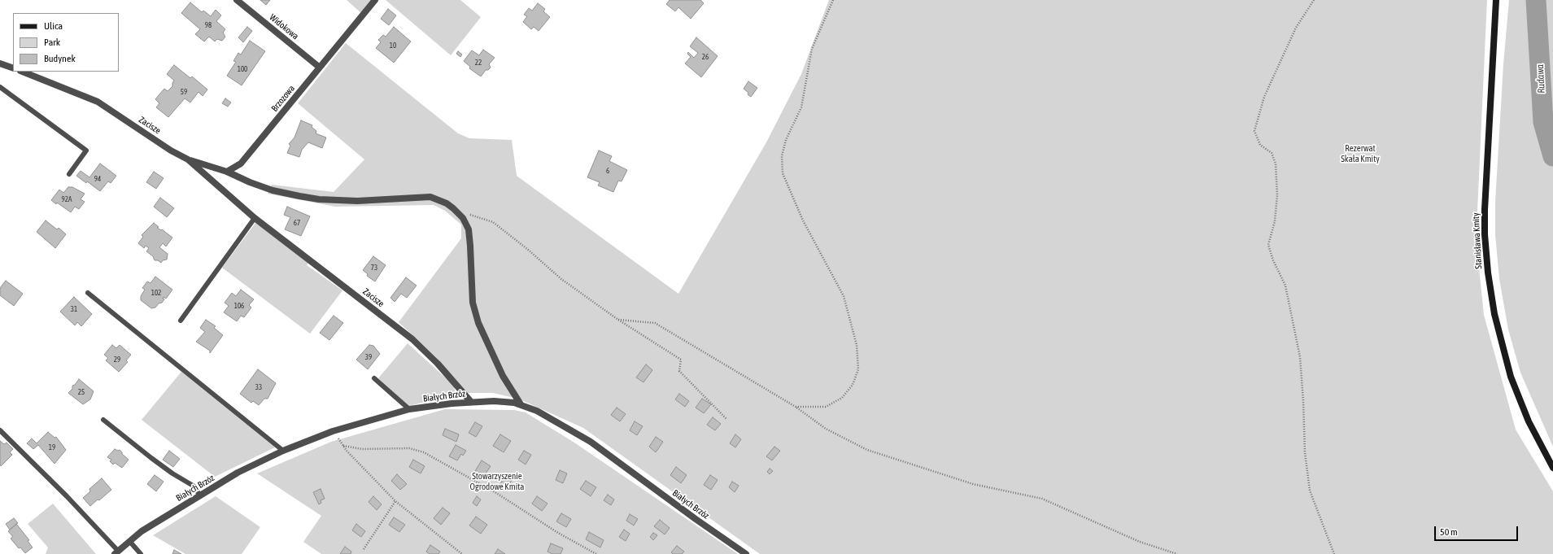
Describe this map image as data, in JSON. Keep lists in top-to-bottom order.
{
  "streets": {
    "main road": ["Stanisława Kmity"],
    "street": [
      "Widokowa",
      "Brzozowa",
      "Zacisze",
      "Białych Brzóz"
    ]
  },
  "crossings": [
    ["Widokowa", "Brzozowa"],
    ["Zacisze", "Białych Brzóz"]
  ],
  "water": ["Rudawa"],
  "parks": ["Rezerwat Skała Kmity", "Stowarzyszenie Ogrodowe Kmita"],
  "house_numbers": [
    "98",
    "10",
    "26",
    "22",
    "100",
    "59",
    "6",
    "94",
    "92A",
    "67",
    "73",
    "102",
    "106",
    "31",
    "39",
    "29",
    "33",
    "25",
    "19"
  ],
  "legend": ["Ulica", "Park", "Budynek"],
  "scale_bar": "50 m"
}
